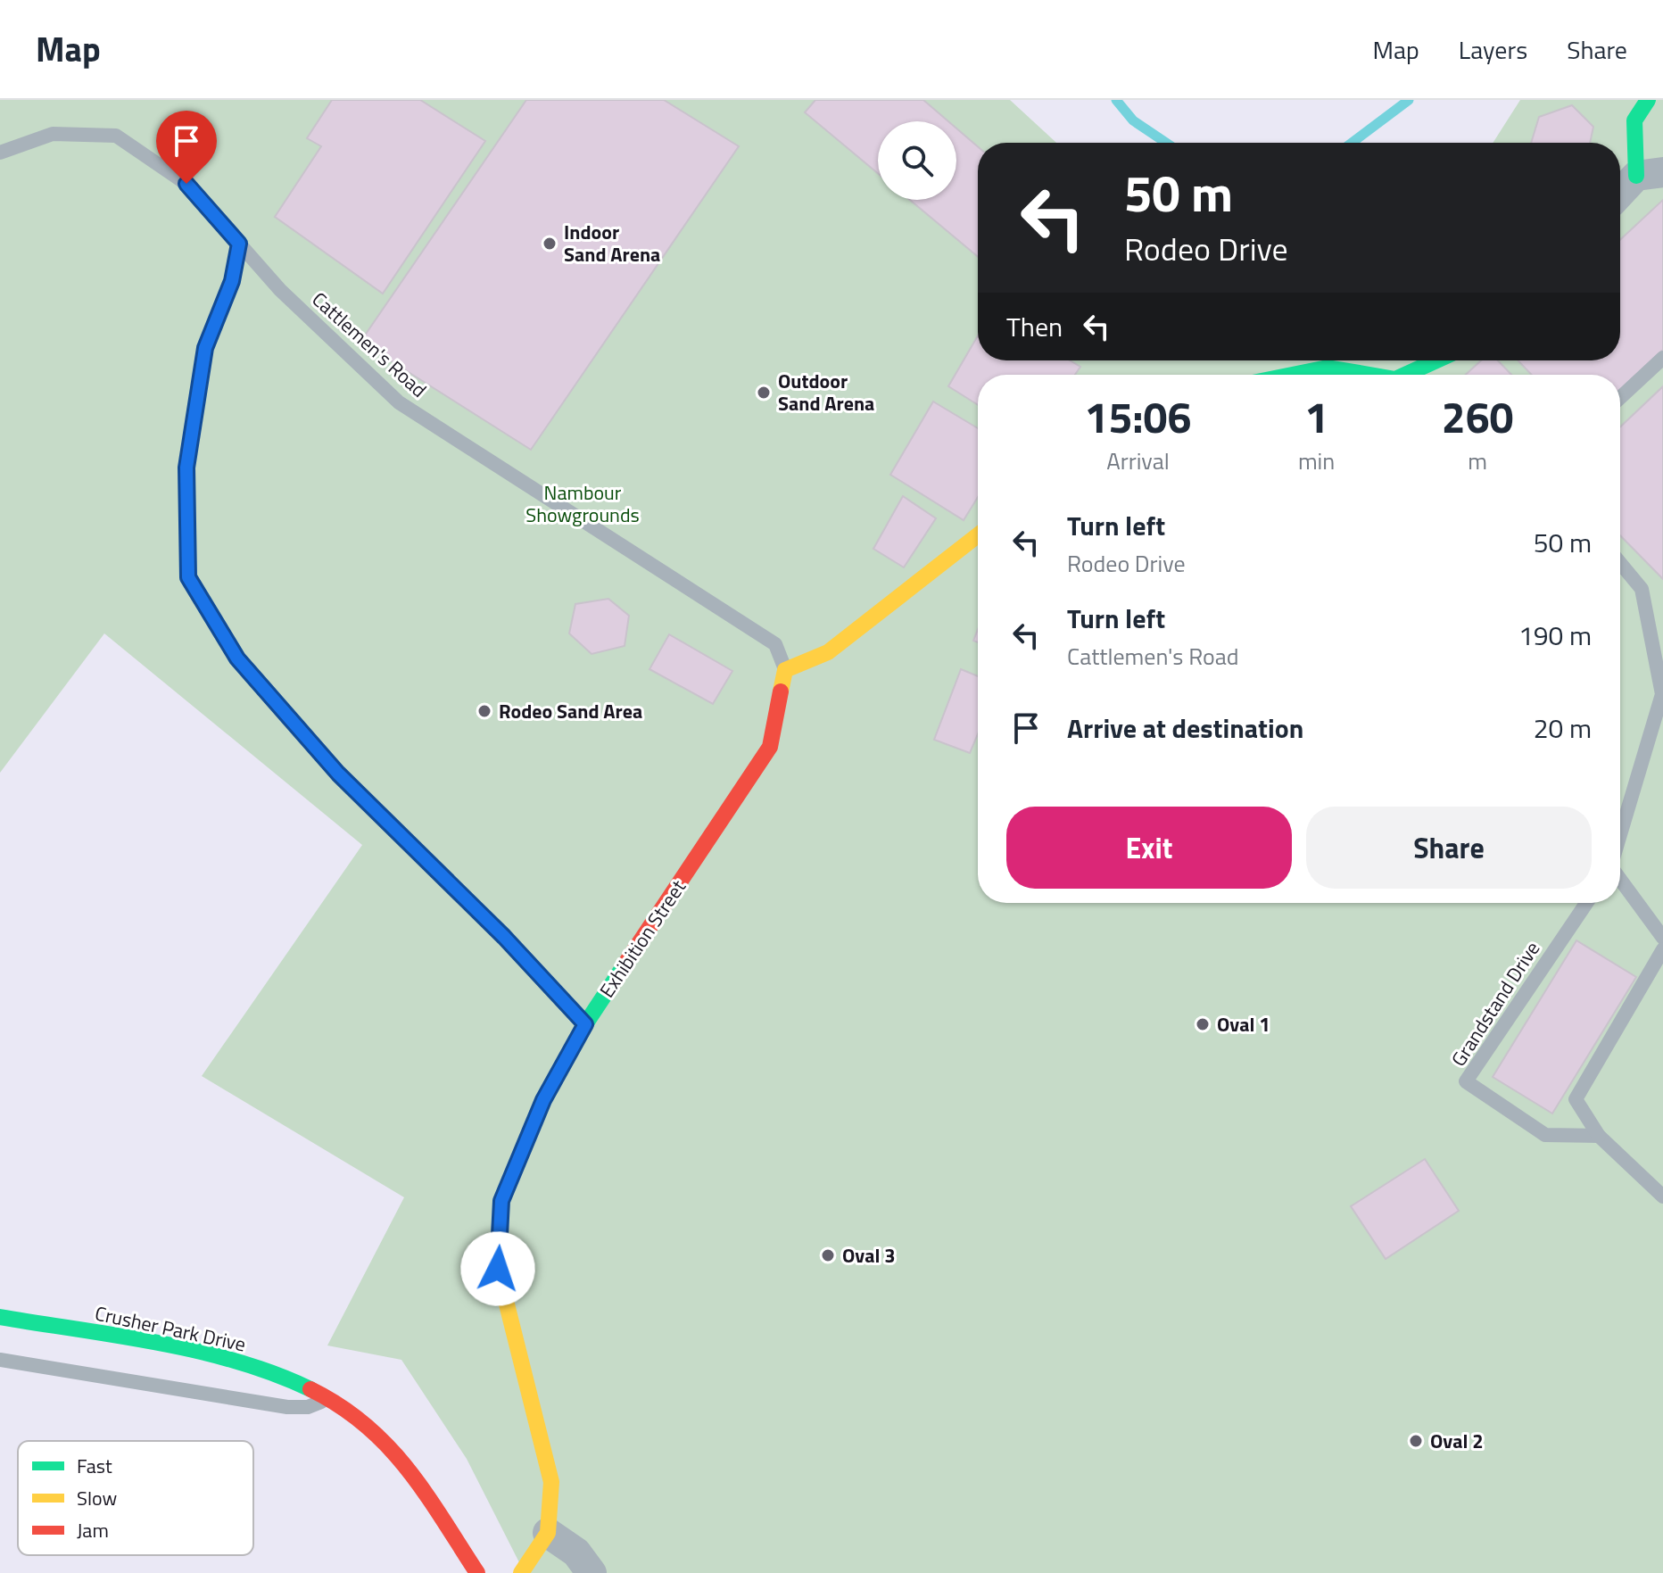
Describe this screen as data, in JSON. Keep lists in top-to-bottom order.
{
  "streets": {
    "street": ["Exhibition Street", "Crusher Park Drive"],
    "lane": ["Cattlemen's Road", "Grandstand Drive"]
  },
  "crossings": [
    ["Cattlemen's Road", "Exhibition Street"]
  ],
  "parks": ["Nambour Showgrounds"],
  "places": [
    "Indoor Sand Arena",
    "Outdoor Sand Arena",
    "Rodeo Sand Area",
    "Oval 1",
    "Oval 3",
    "Oval 2"
  ],
  "legend": ["Fast", "Slow", "Jam"],
  "page": {
    "header": "Map",
    "nav": ["Map", "Layers", "Share"],
    "turn": ["50 m", "Rodeo Drive"],
    "then": "Then",
    "eta": [
      "15:06",
      "Arrival",
      "1",
      "min",
      "260",
      "m"
    ],
    "list": [
      {
        "name": "Turn left",
        "note": "Rodeo Drive",
        "value": "50 m"
      },
      {
        "name": "Turn left",
        "note": "Cattlemen's Road",
        "value": "190 m"
      },
      {
        "name": "Arrive at destination",
        "value": "20 m"
      }
    ],
    "buttons": ["Exit", "Share"]
  }
}
